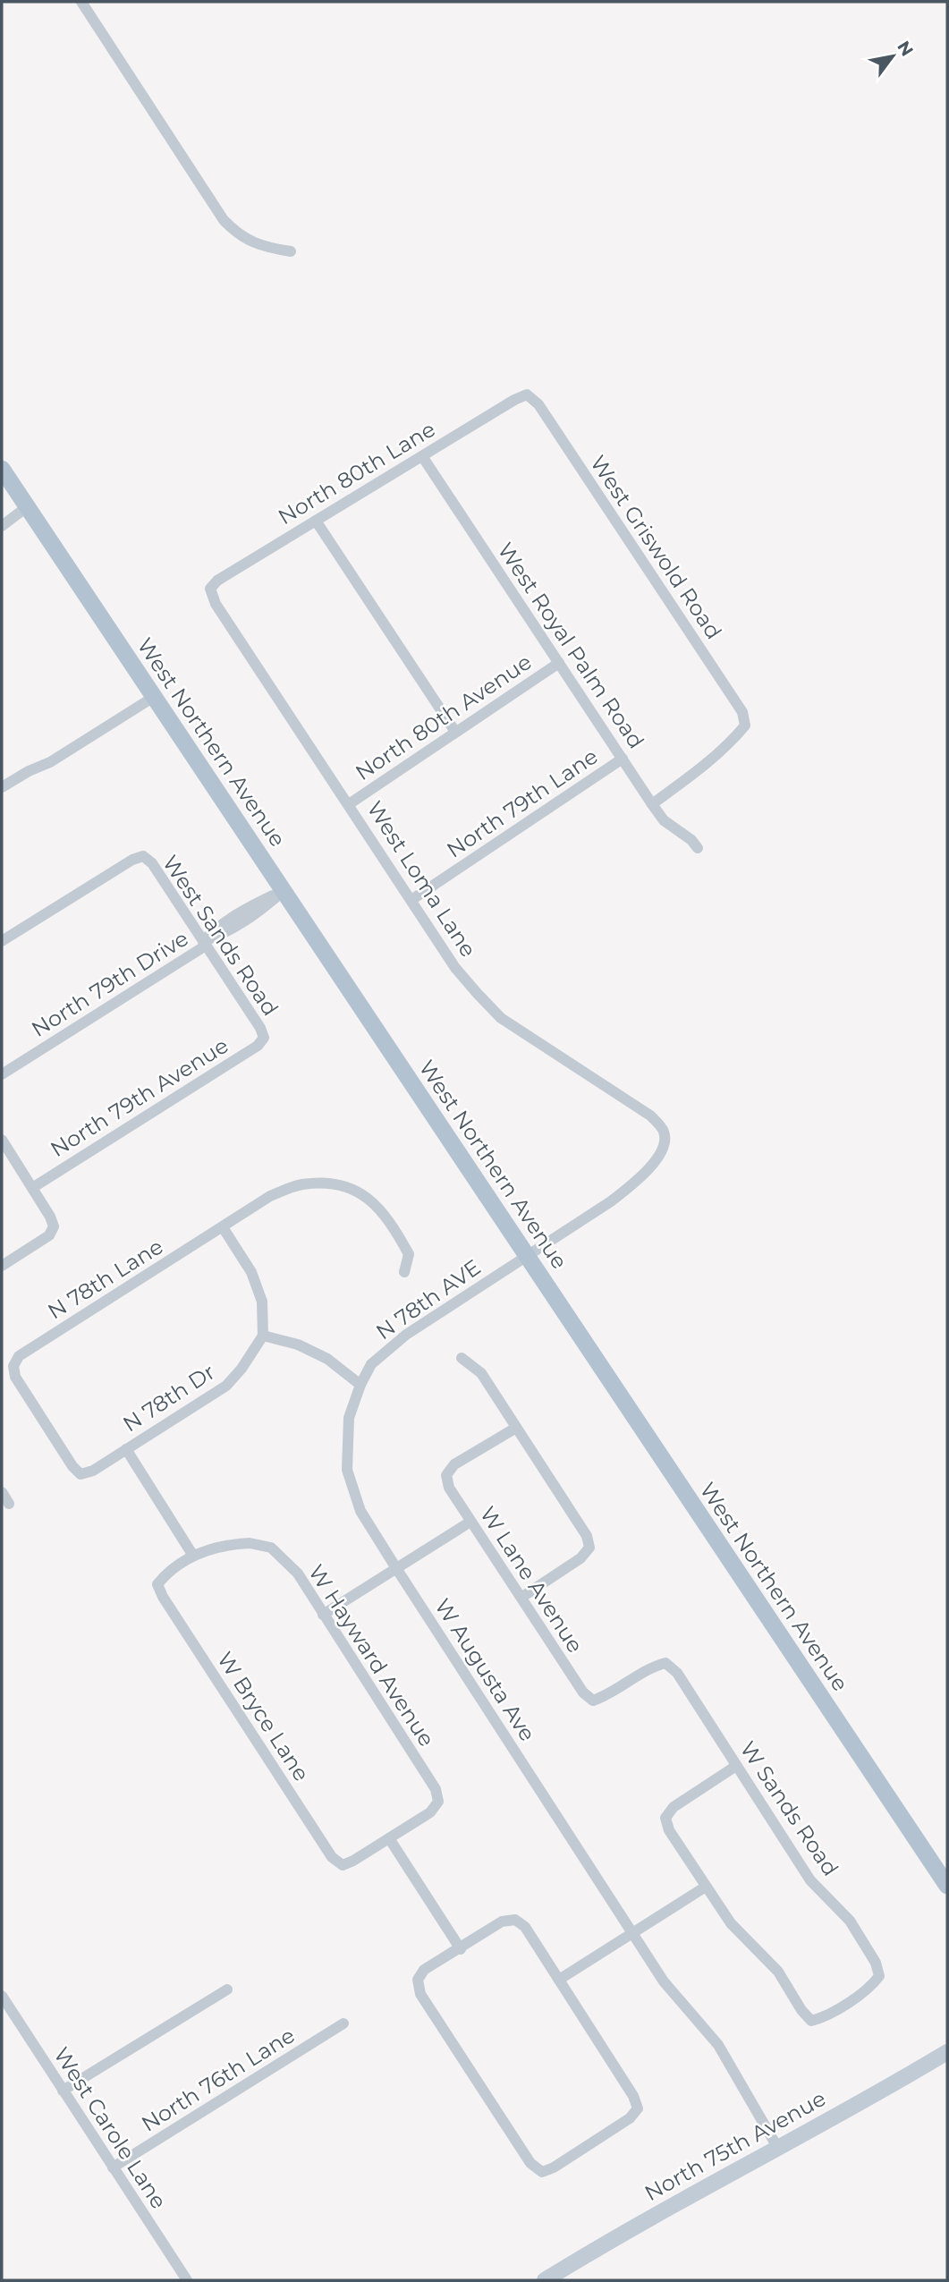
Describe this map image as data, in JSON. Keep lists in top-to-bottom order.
{
  "streets": {
    "main road": ["West Northern Avenue", "North 75th Avenue"],
    "street": [
      "North 80th Lane",
      "West Griswold Road",
      "West Royal Palm Road",
      "North 80th Avenue",
      "North 79th Lane",
      "West Loma Lane",
      "West Sands Road",
      "North 79th Drive",
      "North 79th Avenue",
      "N 78th Lane",
      "N 78th AVE",
      "N 78th Dr",
      "W Lane Avenue",
      "W Hayward Avenue",
      "W Augusta Ave",
      "W Bryce Lane",
      "W Sands Road",
      "North 76th Lane",
      "West Carole Lane"
    ]
  },
  "crossings": [
    ["North 80th Lane", "West Griswold Road"],
    ["North 80th Lane", "West Royal Palm Road"],
    ["North 80th Lane", "West Loma Lane"],
    ["West Griswold Road", "West Royal Palm Road"],
    ["West Royal Palm Road", "North 80th Avenue"],
    ["West Royal Palm Road", "North 79th Lane"],
    ["North 80th Avenue", "West Loma Lane"],
    ["West Northern Avenue", "West Loma Lane"],
    ["West Northern Avenue", "North 79th Drive"],
    ["West Northern Avenue", "N 78th AVE"],
    ["North 79th Lane", "West Loma Lane"],
    ["West Loma Lane", "N 78th AVE"],
    ["West Sands Road", "North 79th Drive"],
    ["West Sands Road", "North 79th Avenue"],
    ["N 78th Lane", "N 78th Dr"],
    ["N 78th AVE", "W Augusta Ave"],
    ["W Lane Avenue", "W Sands Road"],
    ["W Hayward Avenue", "W Bryce Lane"],
    ["W Augusta Ave", "North 75th Avenue"],
    ["North 76th Lane", "West Carole Lane"]
  ],
  "north": "top right"
}
